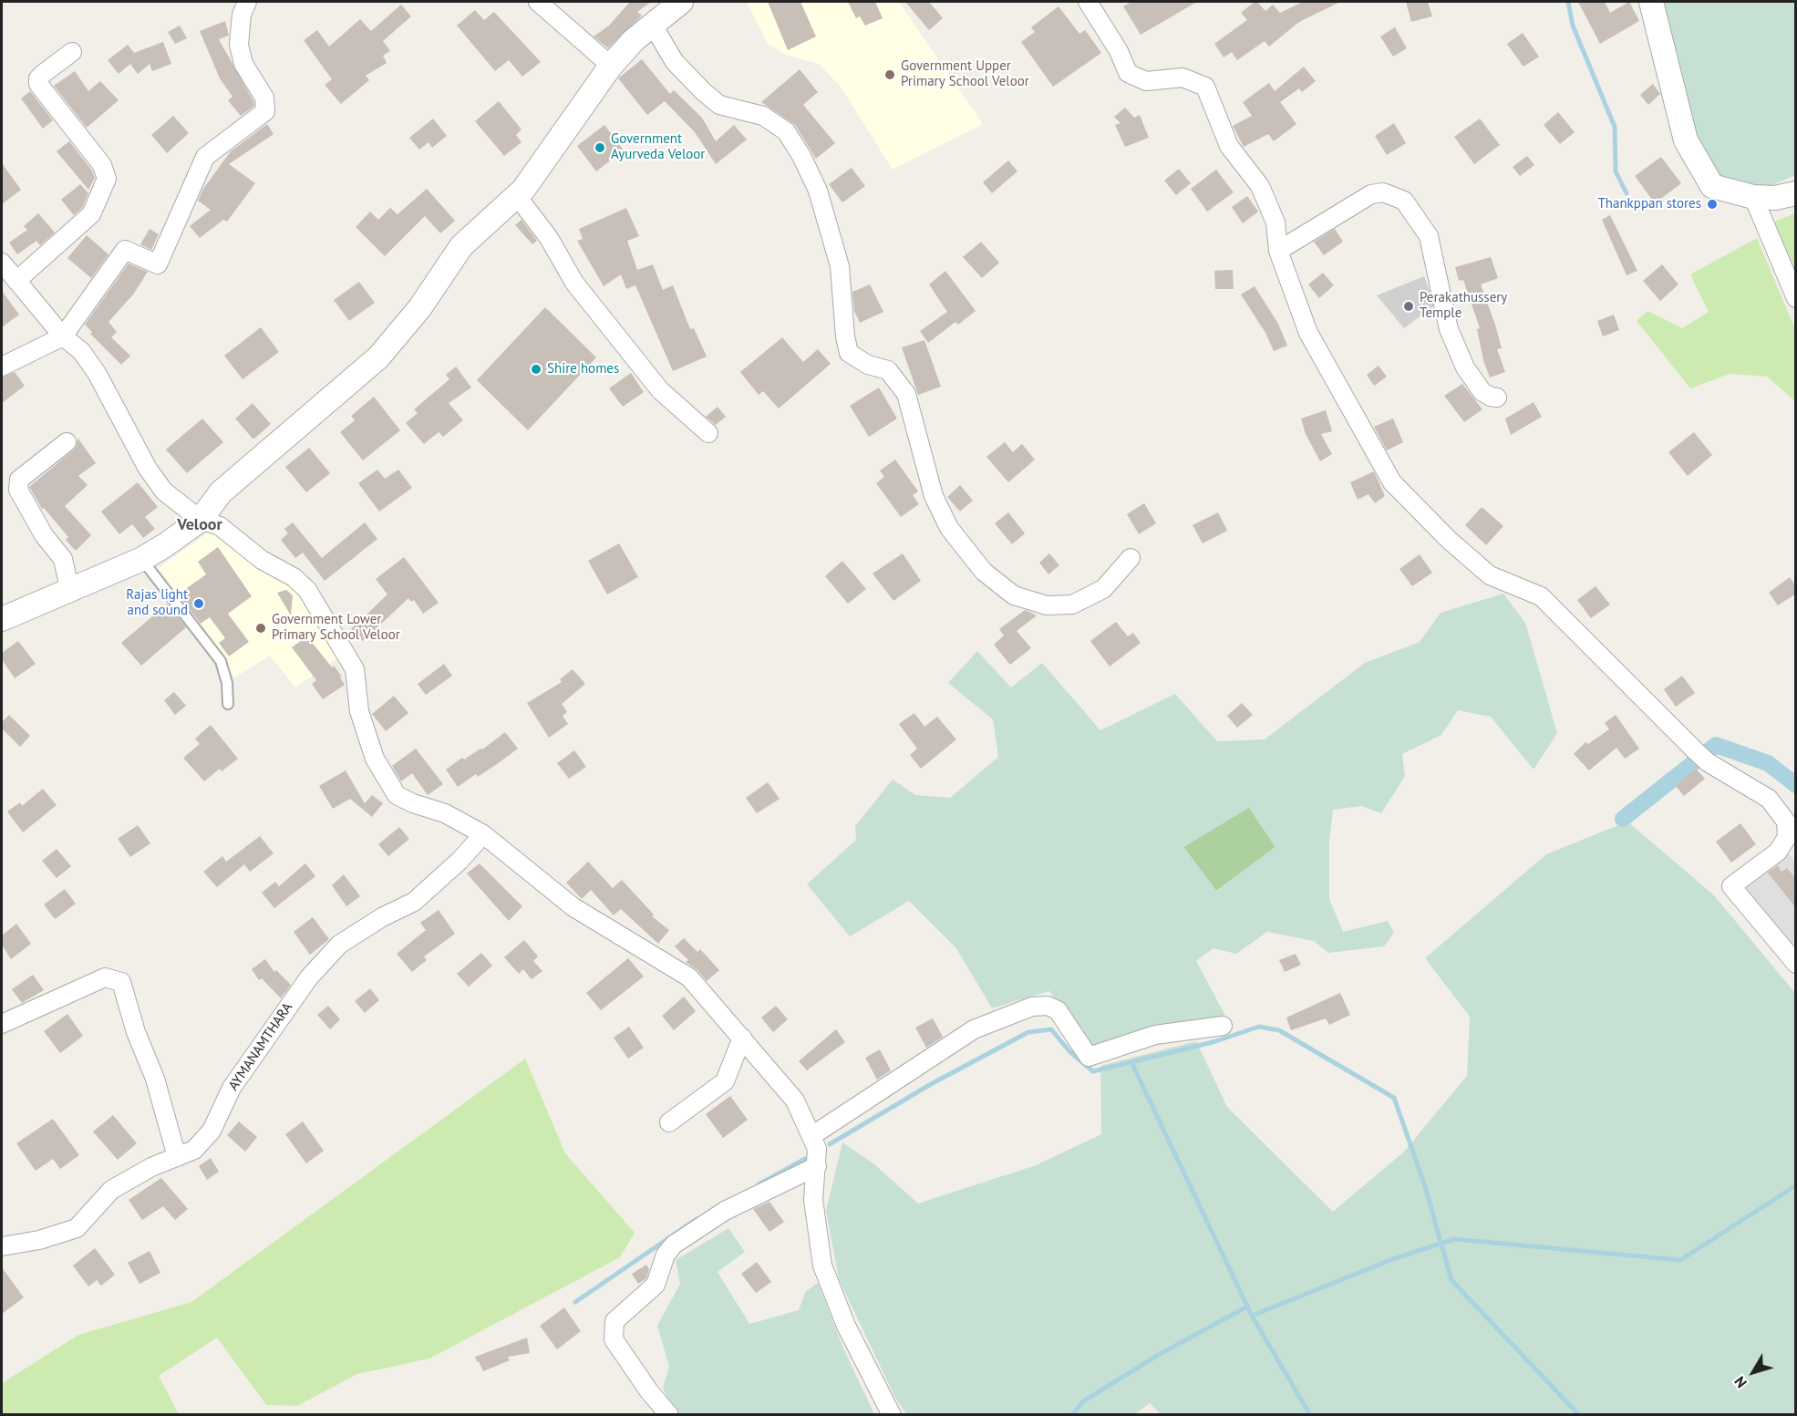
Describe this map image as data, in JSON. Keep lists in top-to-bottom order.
{
  "streets": {
    "street": ["AYMANAMTHARA"]
  },
  "districts": ["Veloor"],
  "places": [
    "Government Upper Primary School Veloor",
    "Government Ayurveda Veloor",
    "Thankppan stores",
    "Perakathussery Temple",
    "Shire homes",
    "Rajas light and sound",
    "Government Lower Primary School Veloor"
  ],
  "north": "bottom left"
}
